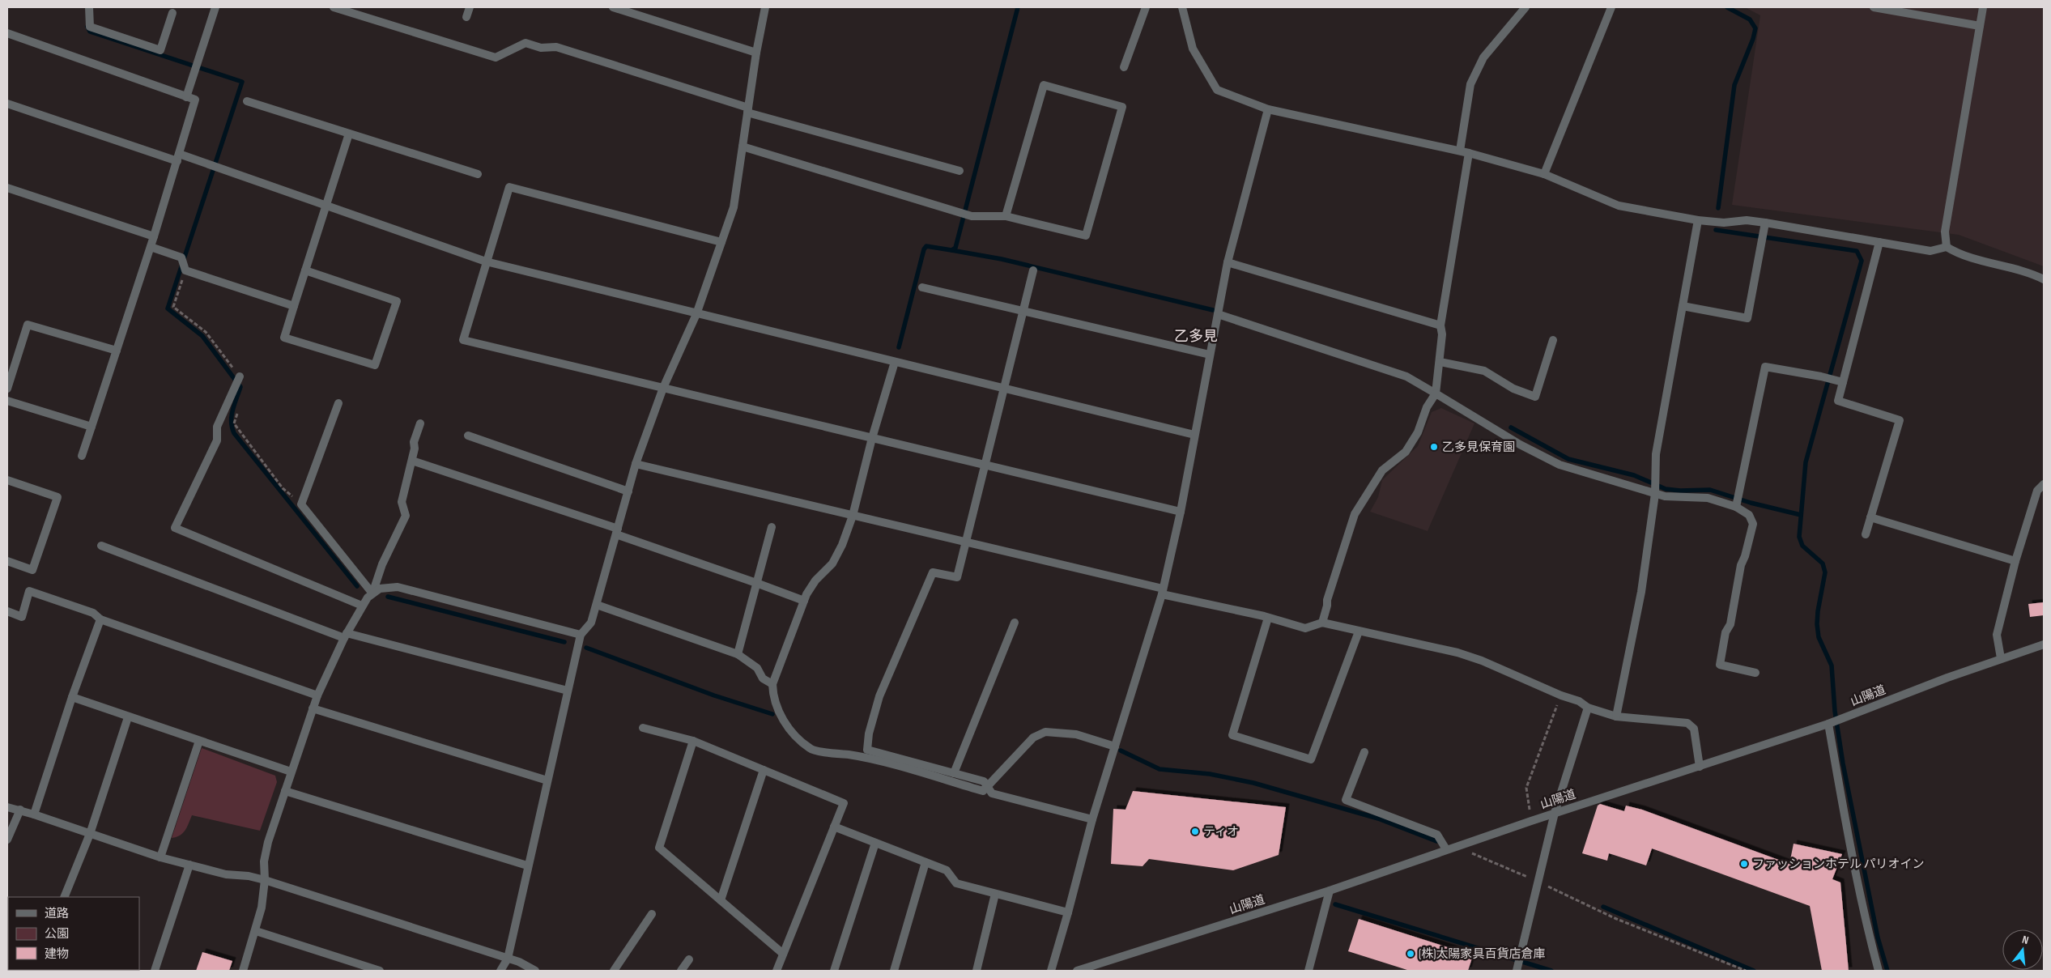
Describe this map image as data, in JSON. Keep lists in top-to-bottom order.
{
  "streets": {
    "street": ["山陽道"]
  },
  "districts": ["乙多見"],
  "places": [
    "乙多見保育園",
    "ティオ",
    "ファッションホテル パリオイン",
    "(株)太陽家具百貨店倉庫"
  ],
  "legend": ["道路", "公園", "建物"],
  "north": "top"
}
